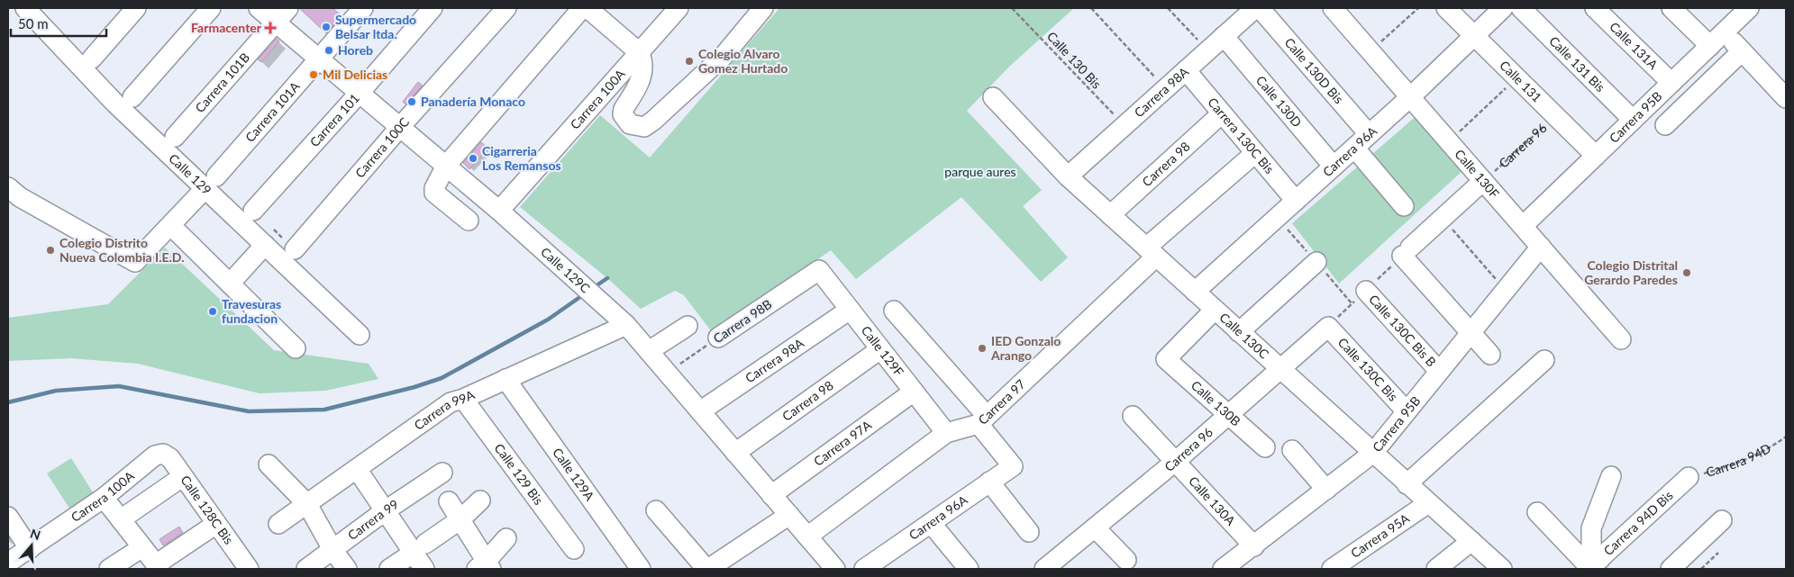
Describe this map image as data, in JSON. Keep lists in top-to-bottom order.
{
  "streets": {
    "street": [
      "Calle 131A",
      "Calle 131 Bis",
      "Calle 130D Bis",
      "Calle 131",
      "Carrera 101B",
      "Carrera 98A",
      "Carrera 100A",
      "Calle 130D",
      "Carrera 101A",
      "Carrera 95B",
      "Carrera 101",
      "Carrera 130C Bis",
      "Carrera 96",
      "Carrera 100C",
      "Carrera 96A",
      "Carrera 98",
      "Calle 129",
      "Calle 130F",
      "Calle 129C",
      "Carrera 98B",
      "Calle 130C Bis B",
      "Calle 130C",
      "Calle 129F",
      "Calle 130C Bis",
      "Carrera 97",
      "Calle 130B",
      "Carrera 99A",
      "Carrera 97A",
      "Calle 129 Bis",
      "Calle 129A",
      "Calle 130A",
      "Calle 128C Bis",
      "Carrera 99",
      "Carrera 94D Bis",
      "Carrera 95A"
    ],
    "path": ["Calle 130 Bis", "Carrera 94D"]
  },
  "crossings": [
    ["Calle 131A", "Carrera 95B"],
    ["Calle 130 Bis", "Carrera 98A"],
    ["Calle 131 Bis", "Carrera 95B"],
    ["Calle 130D Bis", "Carrera 96A"],
    ["Calle 131", "Carrera 95B"],
    ["Calle 131", "Carrera 96"],
    ["Calle 131", "Carrera 96A"],
    ["Carrera 101B", "Calle 129C"],
    ["Carrera 98A", "Calle 130D"],
    ["Carrera 98A", "Carrera 130C Bis"],
    ["Carrera 98A", "Calle 129C"],
    ["Carrera 98A", "Calle 130C"],
    ["Carrera 98A", "Calle 129F"],
    ["Carrera 100A", "Calle 129C"],
    ["Carrera 100A", "Calle 128C Bis"],
    ["Calle 130D", "Carrera 96A"],
    ["Carrera 101A", "Calle 129"],
    ["Carrera 101A", "Calle 129C"],
    ["Carrera 95B", "Calle 130F"],
    ["Carrera 95B", "Calle 130C Bis B"],
    ["Carrera 95B", "Calle 130C"],
    ["Carrera 95B", "Calle 130C Bis"],
    ["Carrera 95B", "Calle 130A"],
    ["Carrera 101", "Calle 129C"],
    ["Carrera 130C Bis", "Carrera 96A"],
    ["Carrera 130C Bis", "Carrera 98"],
    ["Carrera 130C Bis", "Carrera 97"],
    ["Carrera 96", "Calle 130F"],
    ["Carrera 96", "Calle 130C"],
    ["Carrera 96", "Calle 130C Bis"],
    ["Carrera 96", "Calle 130B"],
    ["Carrera 96", "Calle 130A"],
    ["Carrera 100C", "Calle 129C"],
    ["Carrera 96A", "Calle 130F"],
    ["Carrera 96A", "Calle 130C"],
    ["Carrera 96A", "Carrera 97"],
    ["Carrera 98", "Calle 129C"],
    ["Carrera 98", "Calle 130C"],
    ["Carrera 98", "Calle 129F"],
    ["Calle 129C", "Carrera 98B"],
    ["Calle 129C", "Carrera 97"],
    ["Calle 129C", "Carrera 99A"],
    ["Calle 129C", "Carrera 97A"],
    ["Carrera 98B", "Calle 129F"],
    ["Calle 130C", "Carrera 97"],
    ["Calle 130C", "Calle 130B"],
    ["Calle 130C", "Carrera 95A"],
    ["Calle 129F", "Carrera 97"],
    ["Calle 129F", "Carrera 97A"],
    ["Carrera 99A", "Calle 129 Bis"],
    ["Carrera 99A", "Calle 129A"],
    ["Carrera 94D", "Carrera 94D Bis"]
  ],
  "parks": ["parque aures"],
  "places": {
    "other": [
      "Supermercado Belsar ltda.",
      "Horeb",
      "Colegio Alvaro Gomez Hurtado",
      "Mil Delicias",
      "Panadería Monaco",
      "Cigarreria Los Remansos",
      "Colegio Distrito Nueva Colombia I.E.D.",
      "Colegio Distrital Gerardo Paredes",
      "Travesuras fundacion",
      "IED Gonzalo Arango"
    ],
    "health": ["Farmacenter"]
  },
  "scale_bar": "50 m",
  "north": "top"
}
